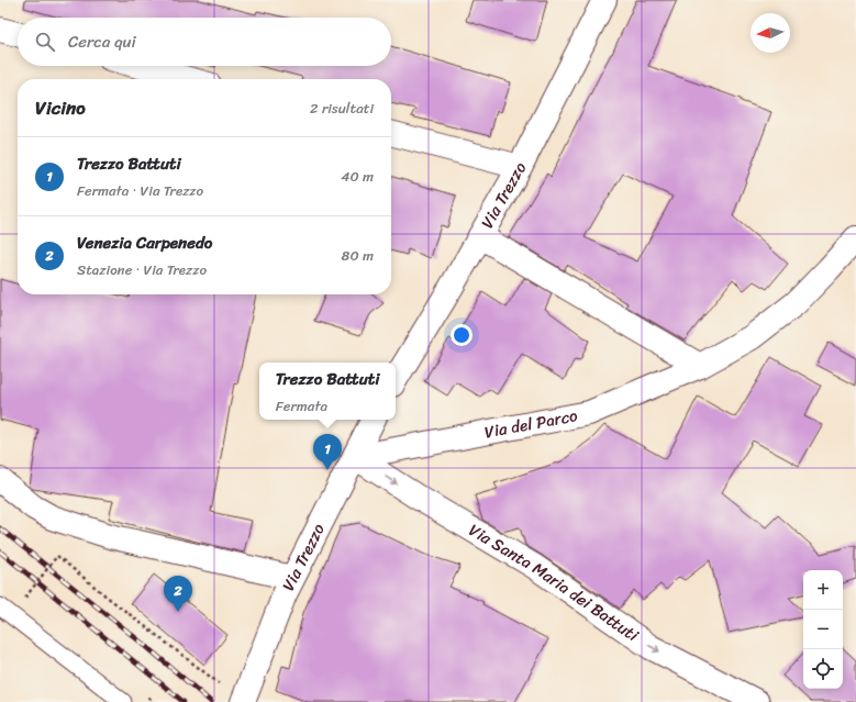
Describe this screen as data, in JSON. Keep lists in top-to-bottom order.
{
  "streets": {
    "street": ["Via Trezzo", "Via del Parco", "Via Santa Maria dei Battuti"]
  },
  "crossings": [
    ["Via Trezzo", "Via del Parco"],
    ["Via Trezzo", "Via Santa Maria dei Battuti"],
    ["Via del Parco", "Via Santa Maria dei Battuti"]
  ],
  "one_way": ["Via Santa Maria dei Battuti"],
  "north": "left",
  "page": {
    "search": "Cerca qui",
    "heading": ["Vicino", "2 risultati"],
    "list": [
      {
        "mark": "1",
        "name": "Trezzo Battuti",
        "note": "Fermata · Via Trezzo",
        "value": "40 m"
      },
      {
        "mark": "2",
        "name": "Venezia Carpenedo",
        "note": "Stazione · Via Trezzo",
        "value": "80 m"
      }
    ],
    "popup": ["Trezzo Battuti", "Fermata"],
    "pins": ["1", "2"],
    "map_buttons": ["+", "−"]
  }
}
